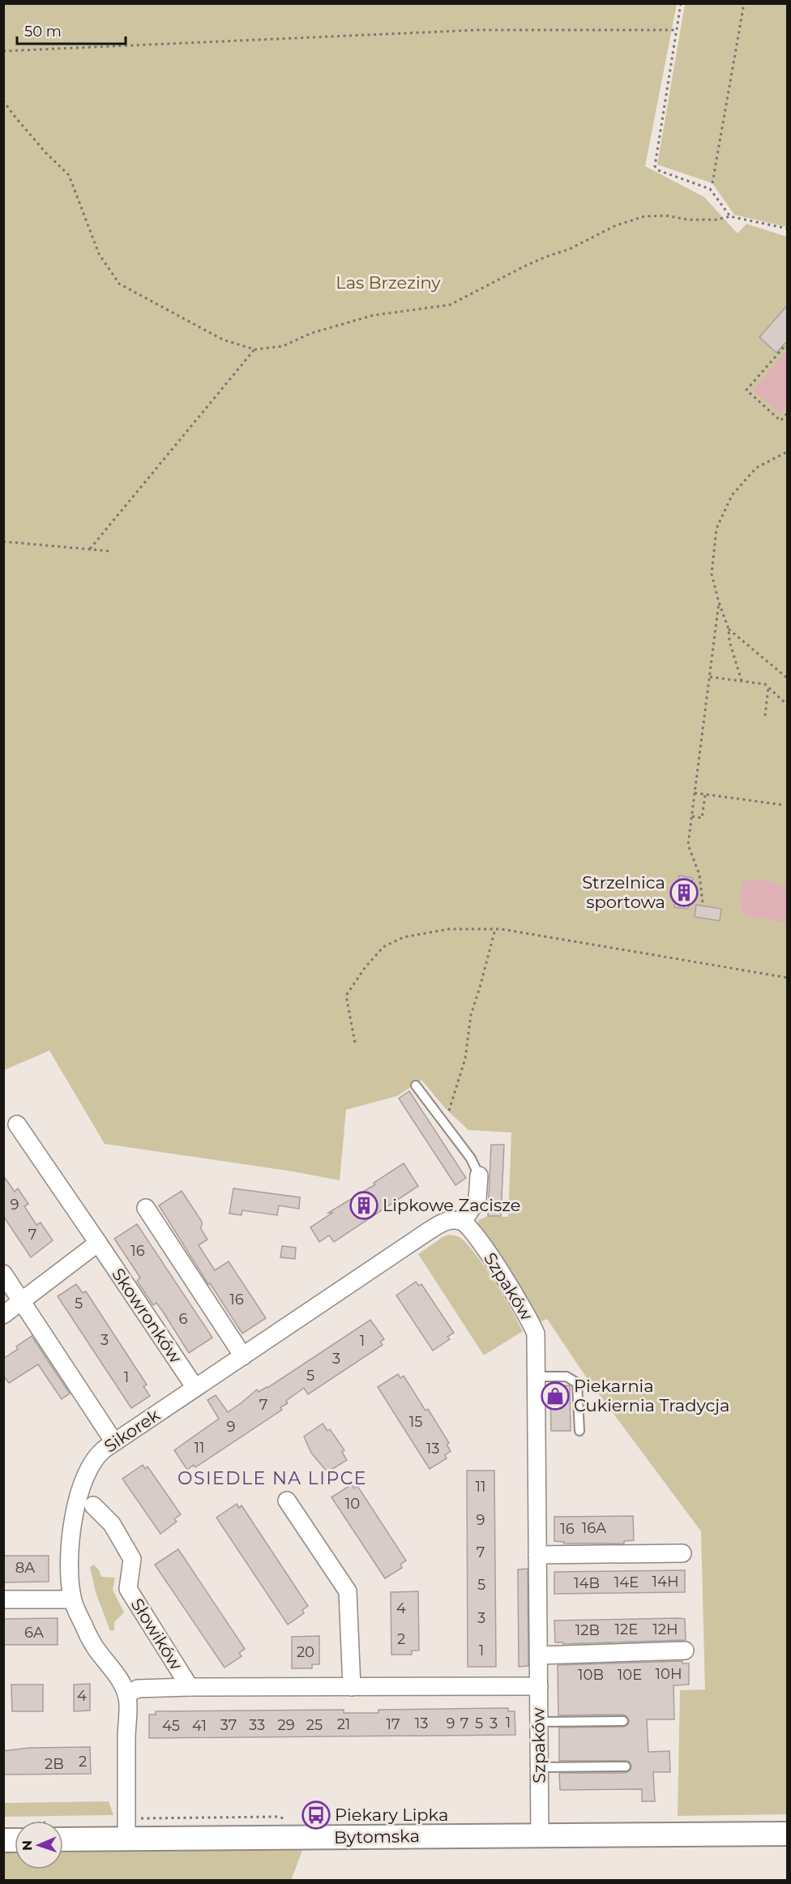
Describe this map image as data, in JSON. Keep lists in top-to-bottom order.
{
  "streets": {
    "street": [
      "Szpaków",
      "Skowronków",
      "Sikorek",
      "Słowików",
      "Bytomska"
    ]
  },
  "crossings": [
    ["Szpaków", "Sikorek"],
    ["Szpaków", "Słowików"],
    ["Szpaków", "Bytomska"],
    ["Skowronków", "Sikorek"],
    ["Sikorek", "Słowików"],
    ["Sikorek", "Bytomska"]
  ],
  "districts": ["OSIEDLE NA LIPCE"],
  "parks": ["Las Brzeziny"],
  "places": {
    "building": ["Strzelnica sportowa", "Lipkowe Zacisze"],
    "shop": ["Piekarnia Cukiernia Tradycja"],
    "bus stop": ["Piekary Lipka"]
  },
  "house_numbers": [
    "9",
    "7",
    "16",
    "16",
    "5",
    "6",
    "3",
    "1",
    "3",
    "5",
    "1",
    "7",
    "15",
    "9",
    "11",
    "13",
    "11",
    "10",
    "9",
    "16A",
    "16",
    "7",
    "8A",
    "14H",
    "14E",
    "14B",
    "5",
    "4",
    "3",
    "12E",
    "12H",
    "12B",
    "6A",
    "2",
    "1",
    "20",
    "10H",
    "10B",
    "10E",
    "4",
    "1",
    "13",
    "9",
    "7",
    "5",
    "3",
    "21",
    "17",
    "37",
    "33",
    "29",
    "25",
    "45",
    "41",
    "2",
    "2B"
  ],
  "scale_bar": "50 m",
  "north": "left"
}
